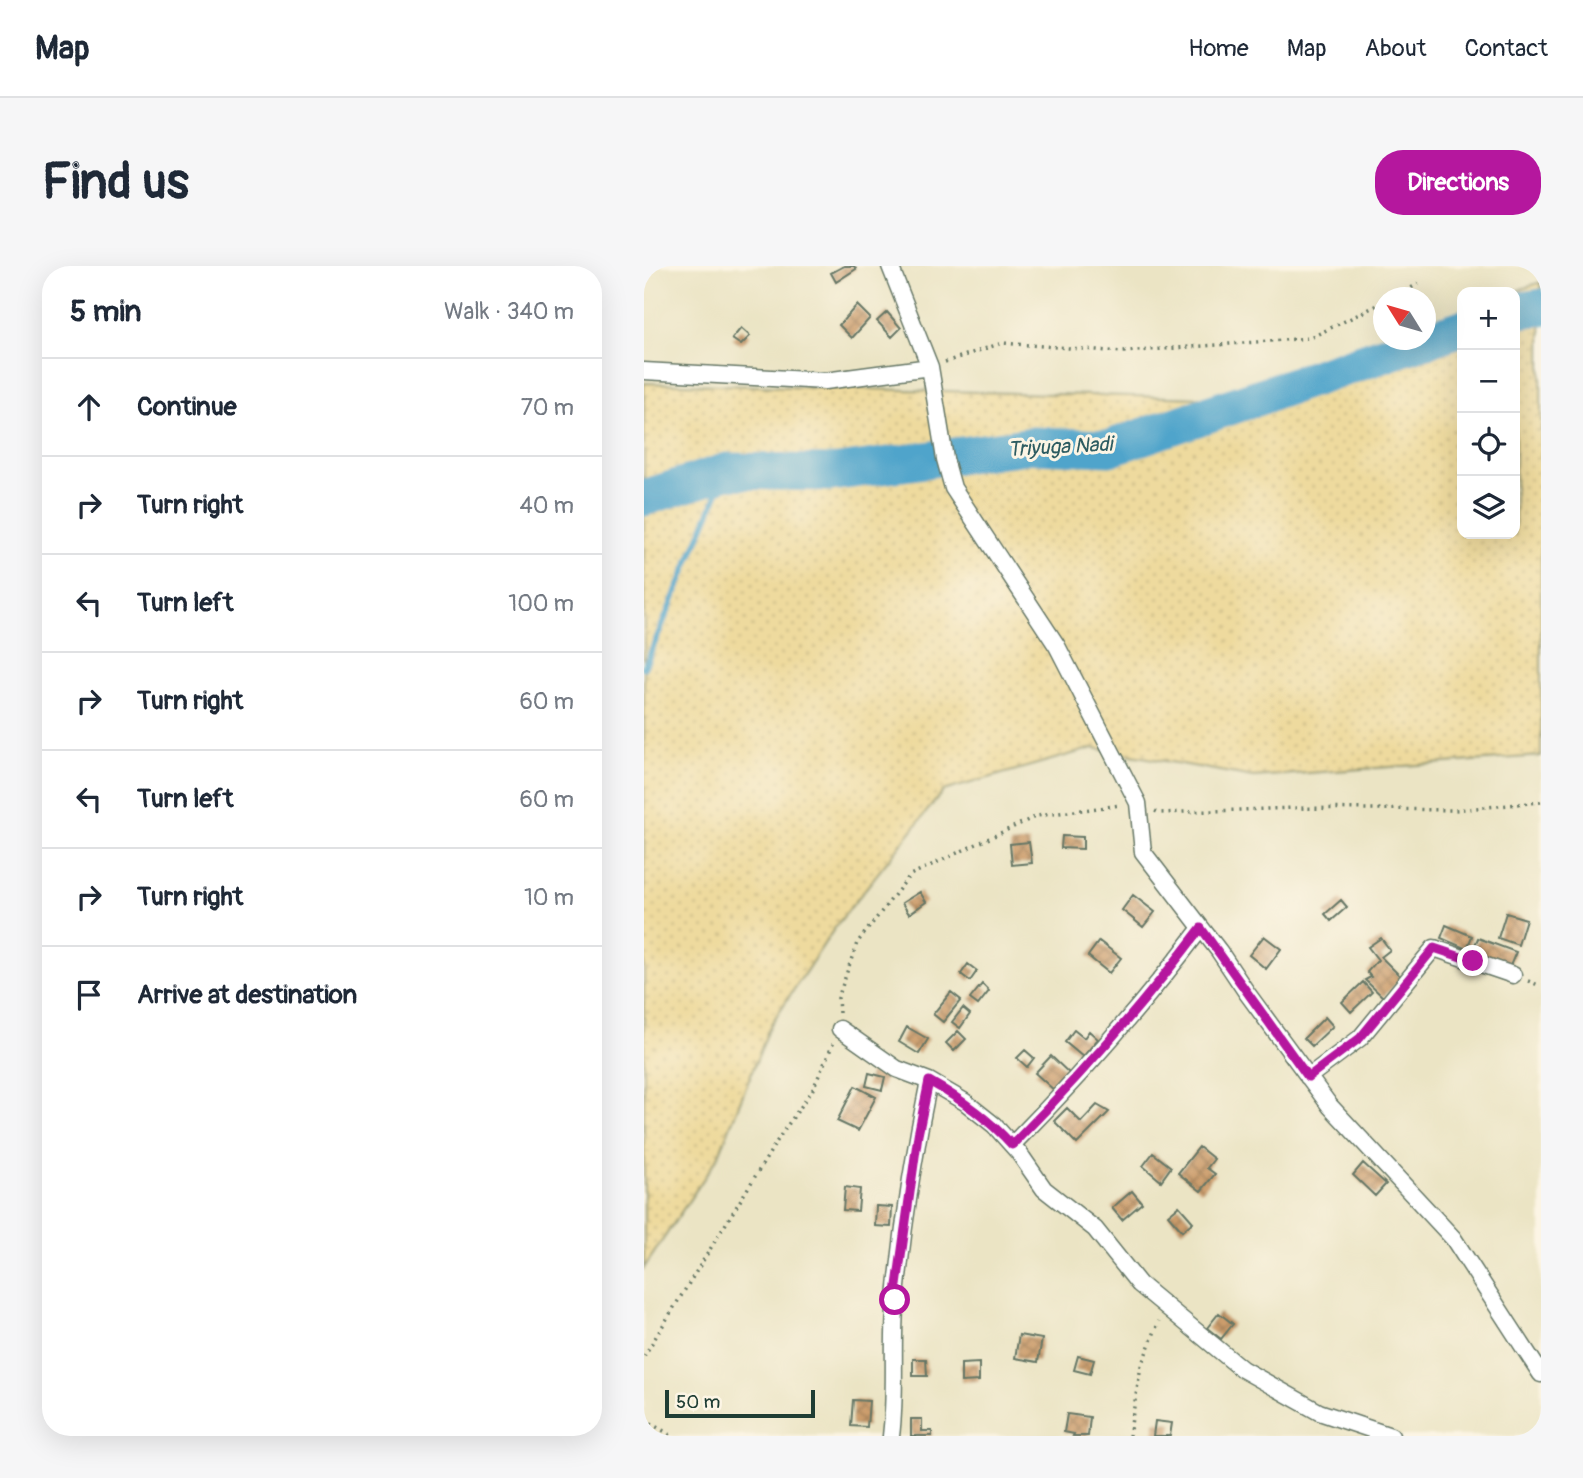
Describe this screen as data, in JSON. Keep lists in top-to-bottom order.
{
  "water": ["Triyuga Nadi"],
  "scale_bar": "50 m",
  "north": "top left",
  "page": {
    "header": "Map",
    "nav": [
      "Home",
      "Map",
      "About",
      "Contact"
    ],
    "buttons": "Directions",
    "title": "Find us",
    "heading": ["5 min", "Walk · 340 m"],
    "map_buttons": ["+", "−"],
    "list": [
      ["Continue", "70 m"],
      ["Turn right", "40 m"],
      ["Turn left", "100 m"],
      ["Turn right", "60 m"],
      ["Turn left", "60 m"],
      ["Turn right", "10 m"],
      "Arrive at destination"
    ],
    "scale": "50 m"
  }
}
